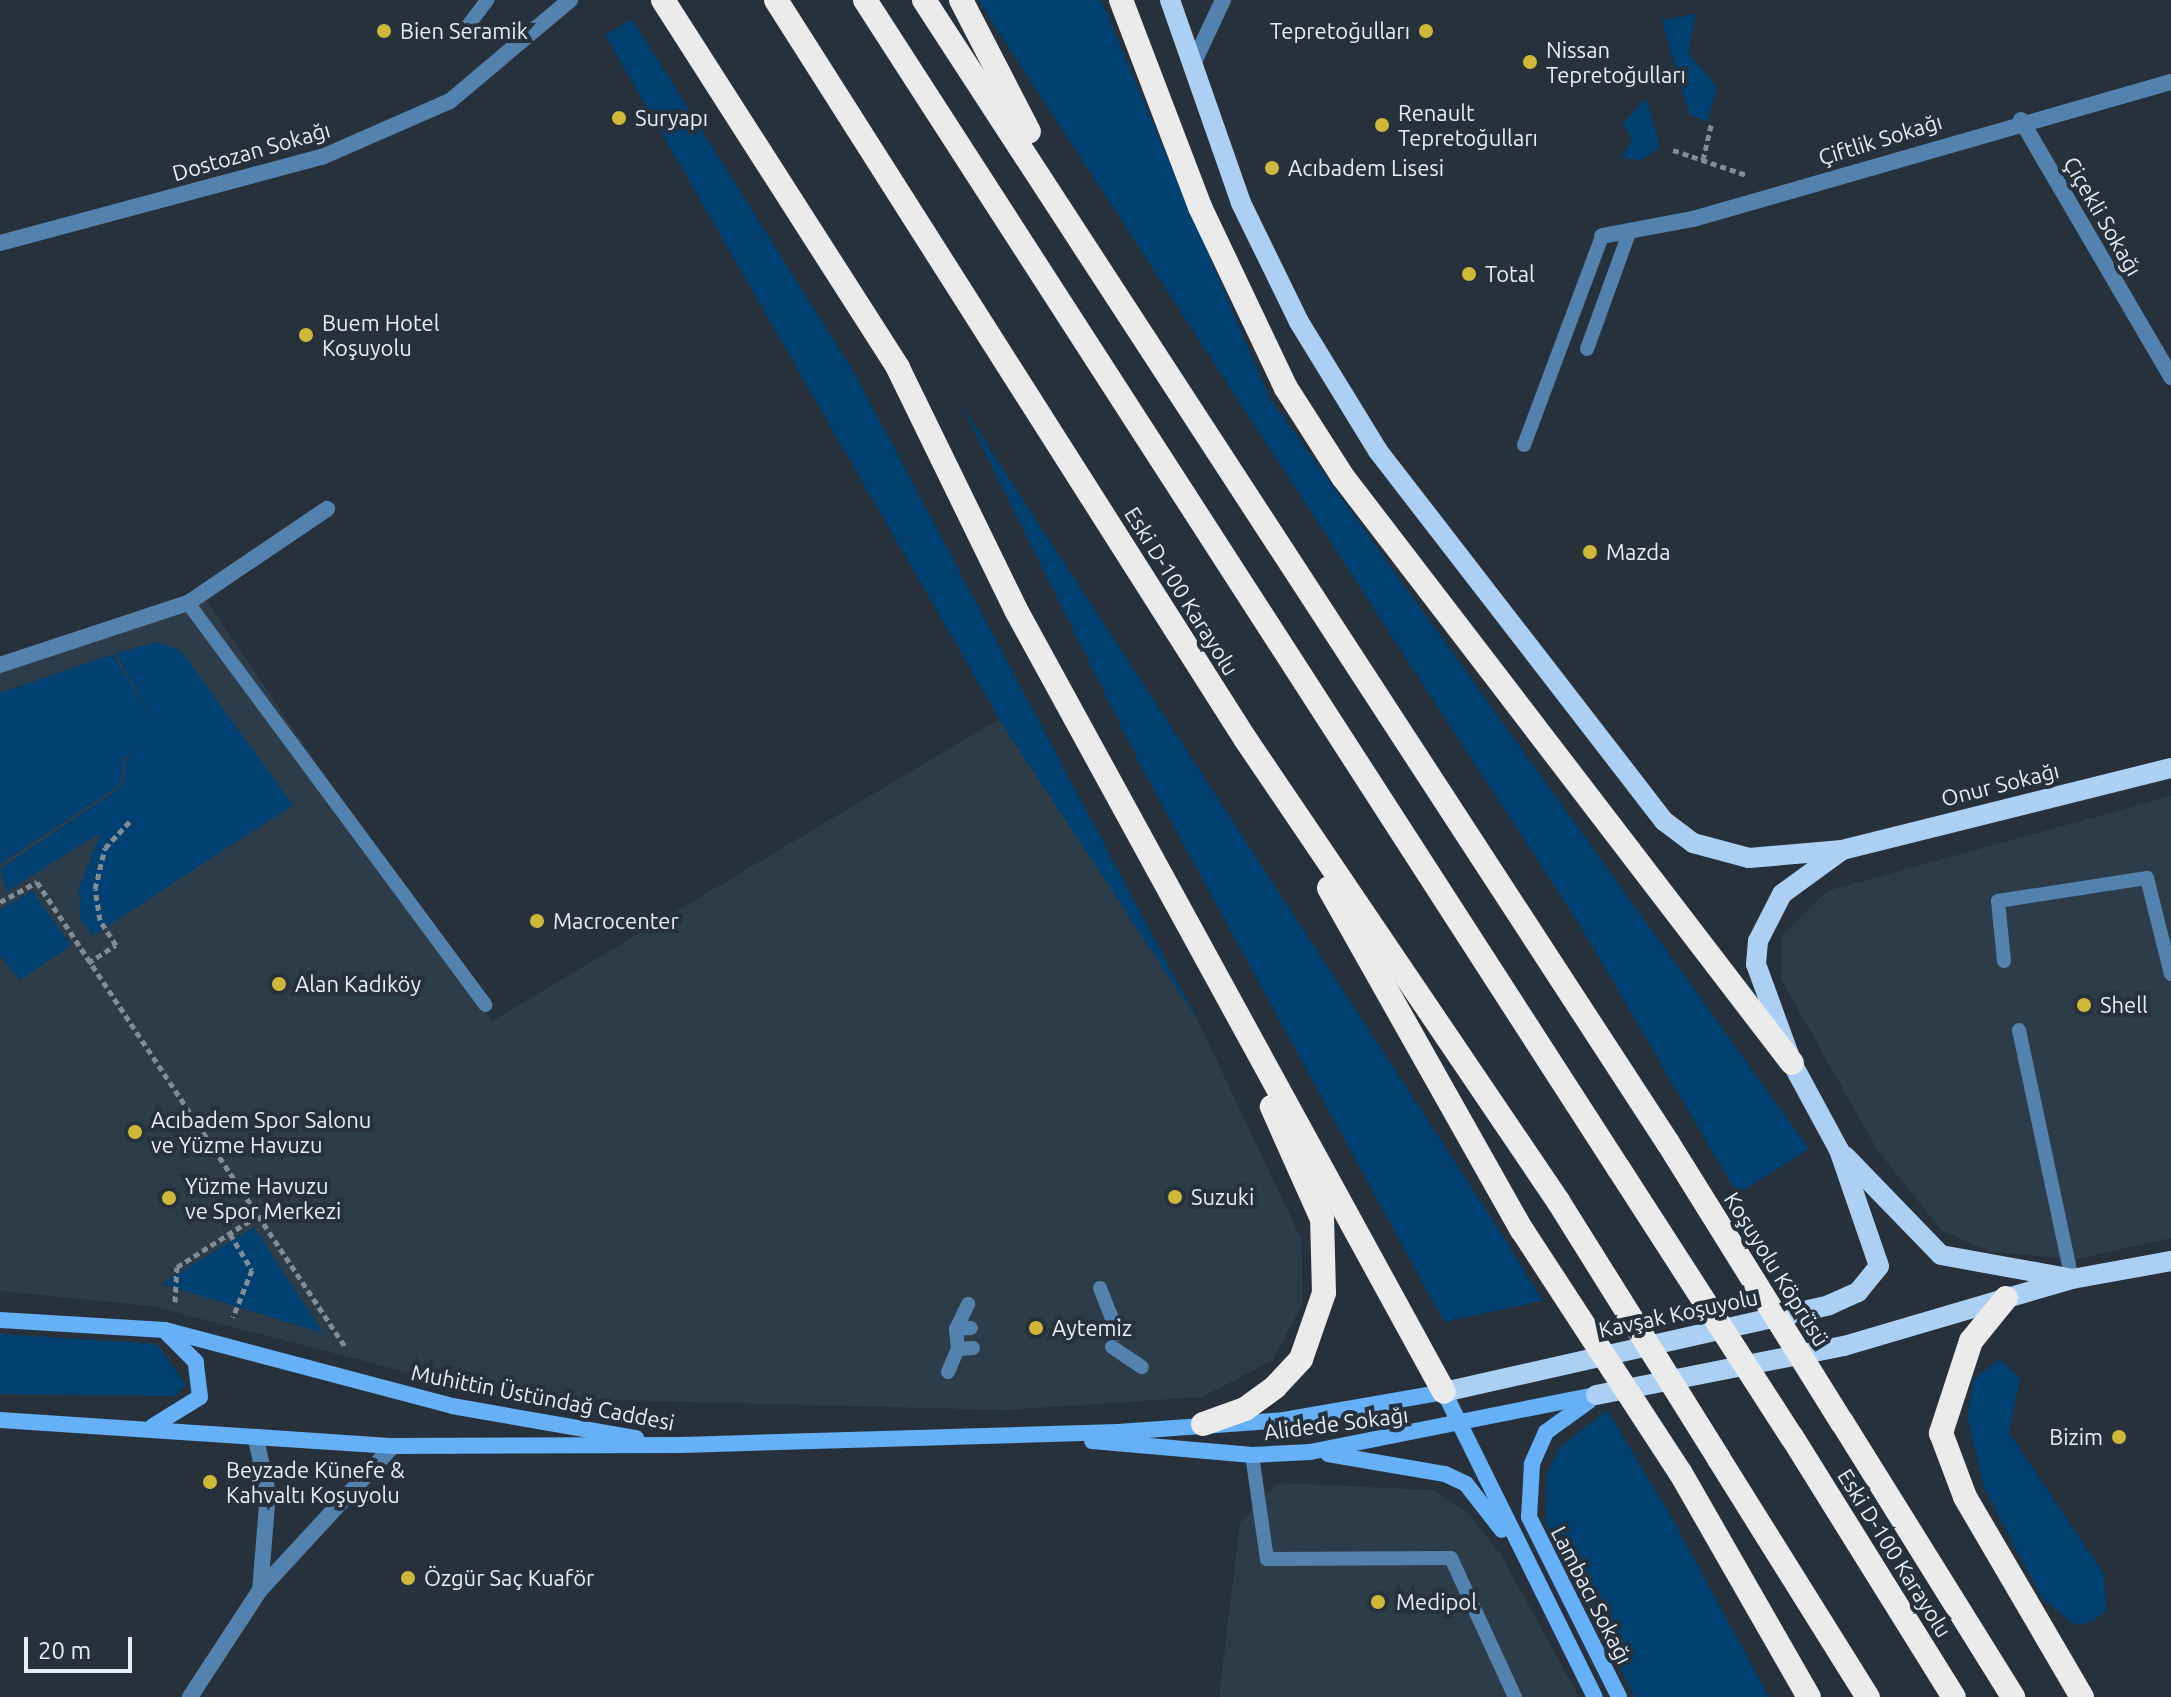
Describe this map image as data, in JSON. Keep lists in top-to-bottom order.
{
  "streets": {
    "highway": ["Eski D-100 Karayolu", "Koşuyolu Köprüsü"],
    "main road": ["Onur Sokağı", "Kavşak Koşuyolu"],
    "street": [
      "Çiftlik Sokağı",
      "Dostozan Sokağı",
      "Çiçekli Sokağı",
      "Muhittin Üstündağ Caddesi",
      "Alidede Sokağı",
      "Lambacı Sokağı"
    ]
  },
  "crossings": [
    ["Çiftlik Sokağı", "Çiçekli Sokağı"],
    ["Onur Sokağı", "Kavşak Koşuyolu"],
    ["Kavşak Koşuyolu", "Alidede Sokağı"],
    ["Muhittin Üstündağ Caddesi", "Alidede Sokağı"],
    ["Alidede Sokağı", "Lambacı Sokağı"]
  ],
  "places": [
    "Bien Seramik",
    "Tepretoğulları",
    "Nissan Tepretoğulları",
    "Suryapı",
    "Renault Tepretoğulları",
    "Acıbadem Lisesi",
    "Total",
    "Buem Hotel Koşuyolu",
    "Mazda",
    "Macrocenter",
    "Alan Kadıköy",
    "Shell",
    "Acıbadem Spor Salonu ve Yüzme Havuzu",
    "Suzuki",
    "Yüzme Havuzu ve Spor Merkezi",
    "Aytemiz",
    "Bizim",
    "Beyzade Künefe & Kahvaltı Koşuyolu",
    "Özgür Saç Kuaför",
    "Medipol"
  ],
  "scale_bar": "20 m"
}
